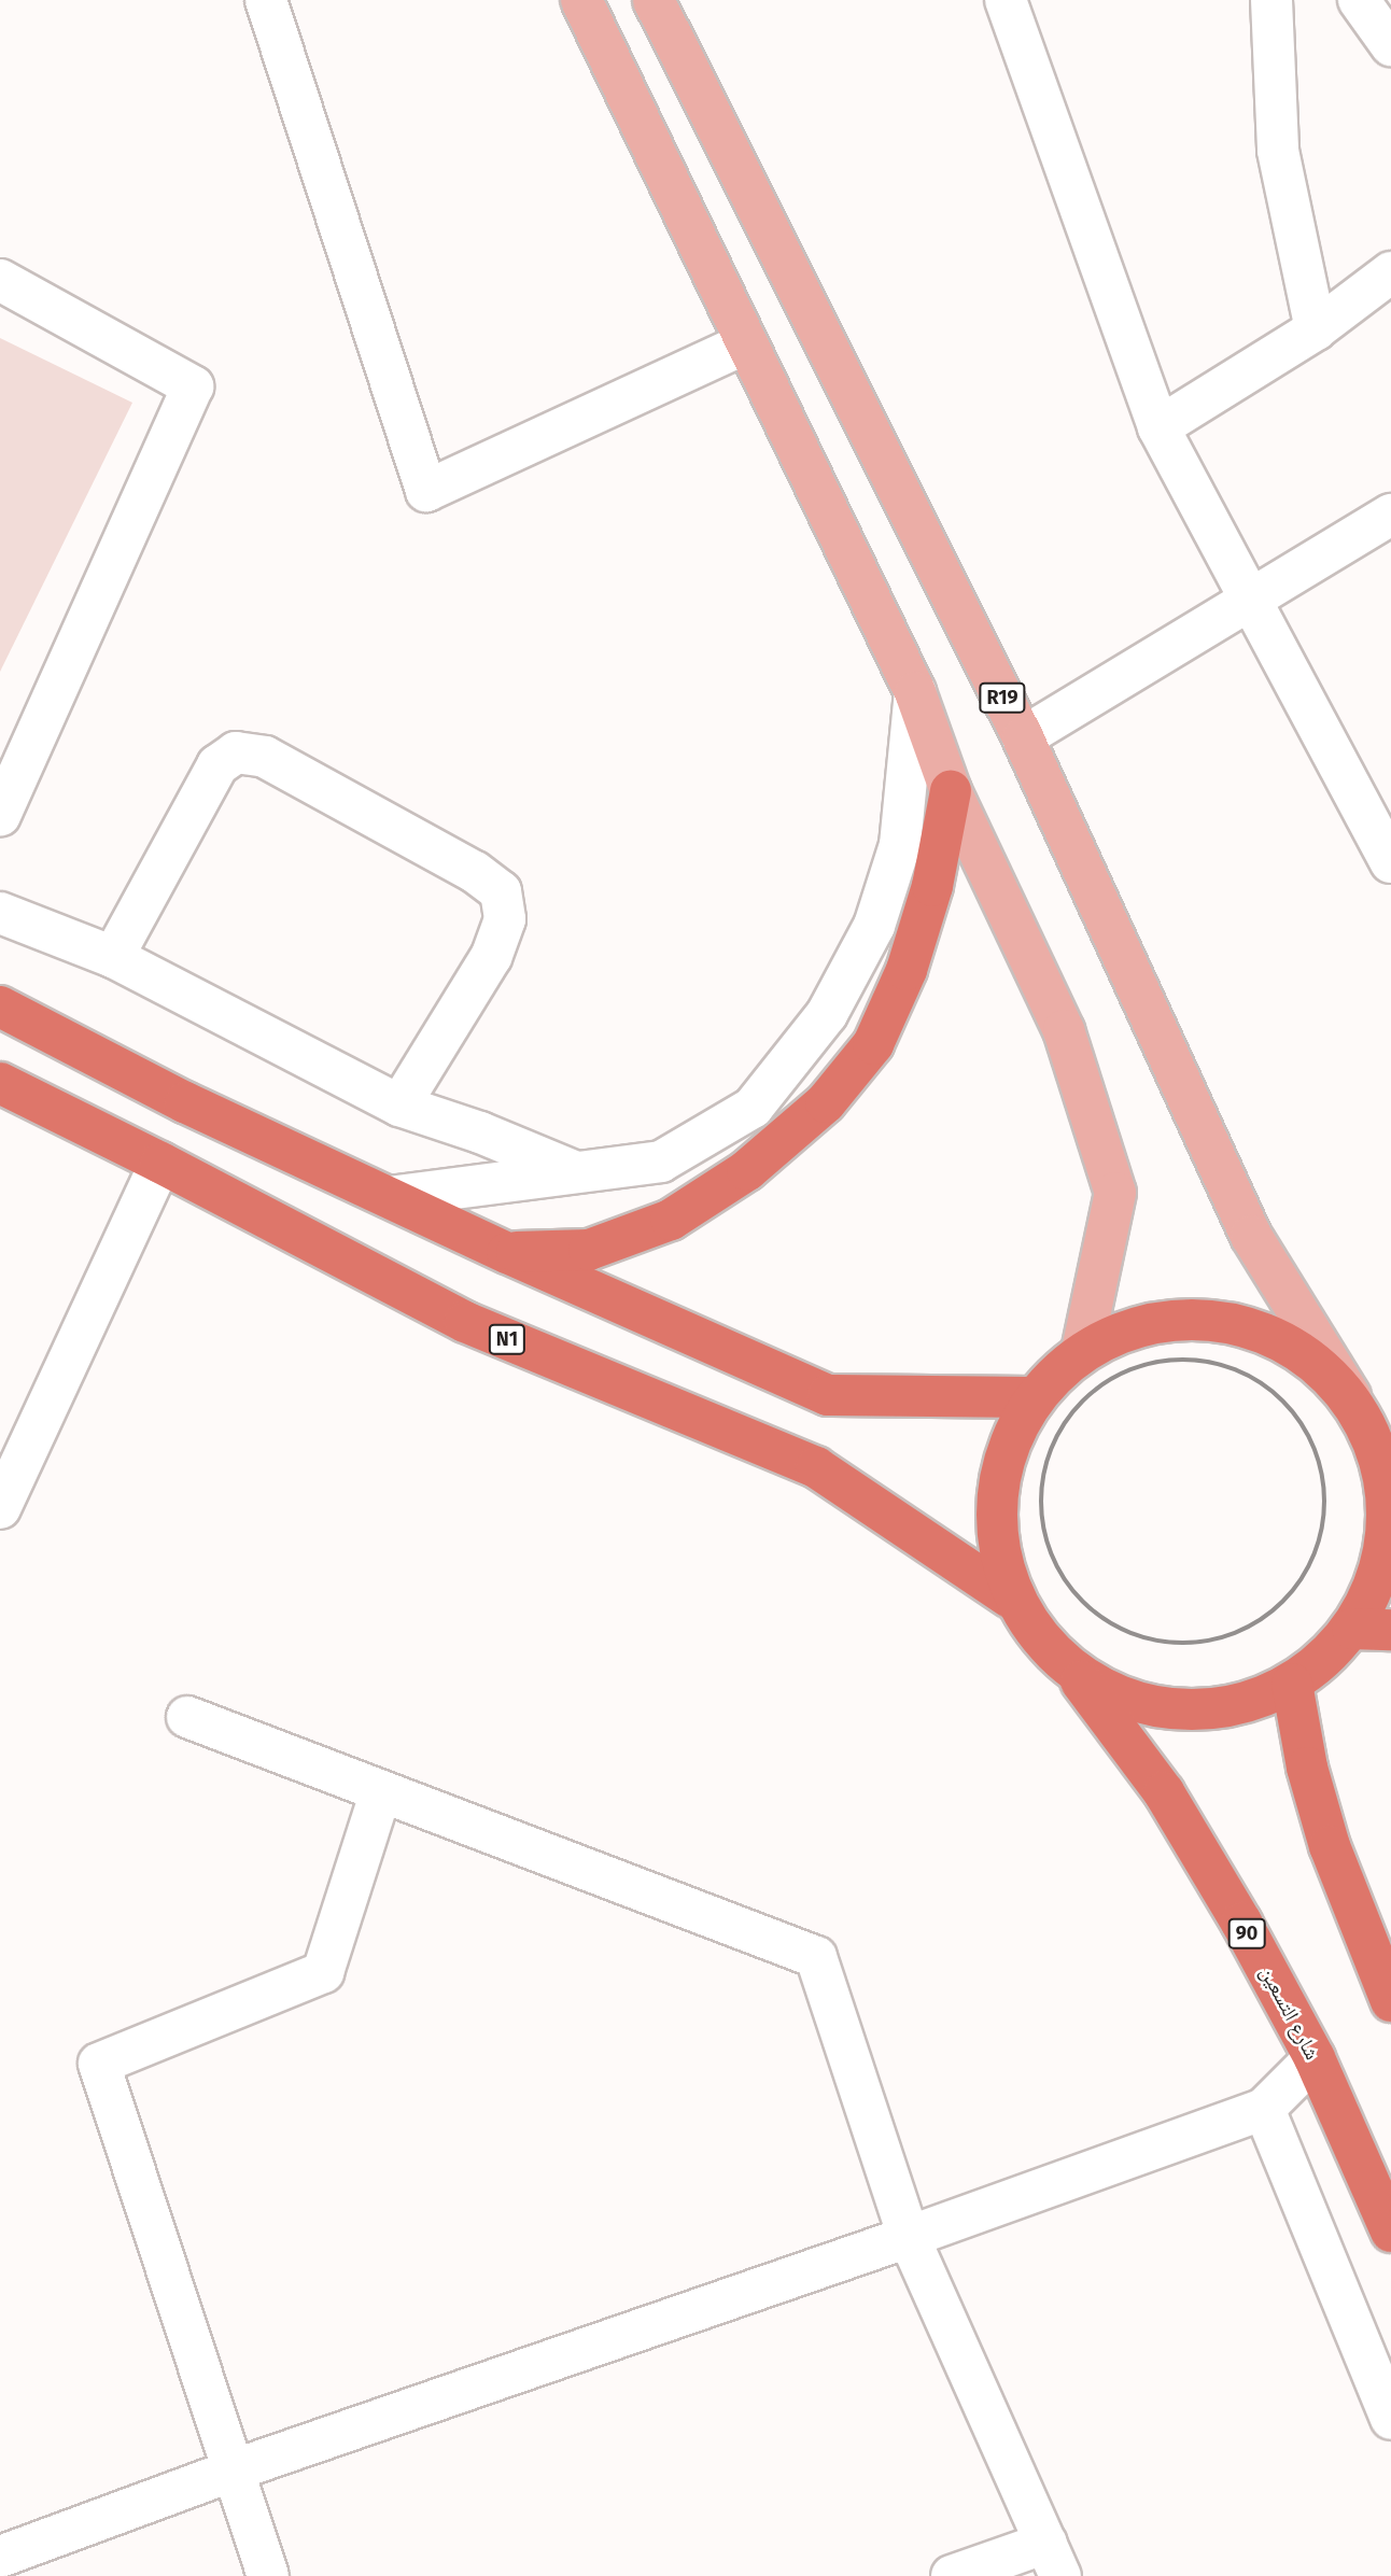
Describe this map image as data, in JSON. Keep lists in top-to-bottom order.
{
  "streets": {
    "highway": ["N1", "90", "شارع التسعين"],
    "main road": ["R19"]
  }
}
